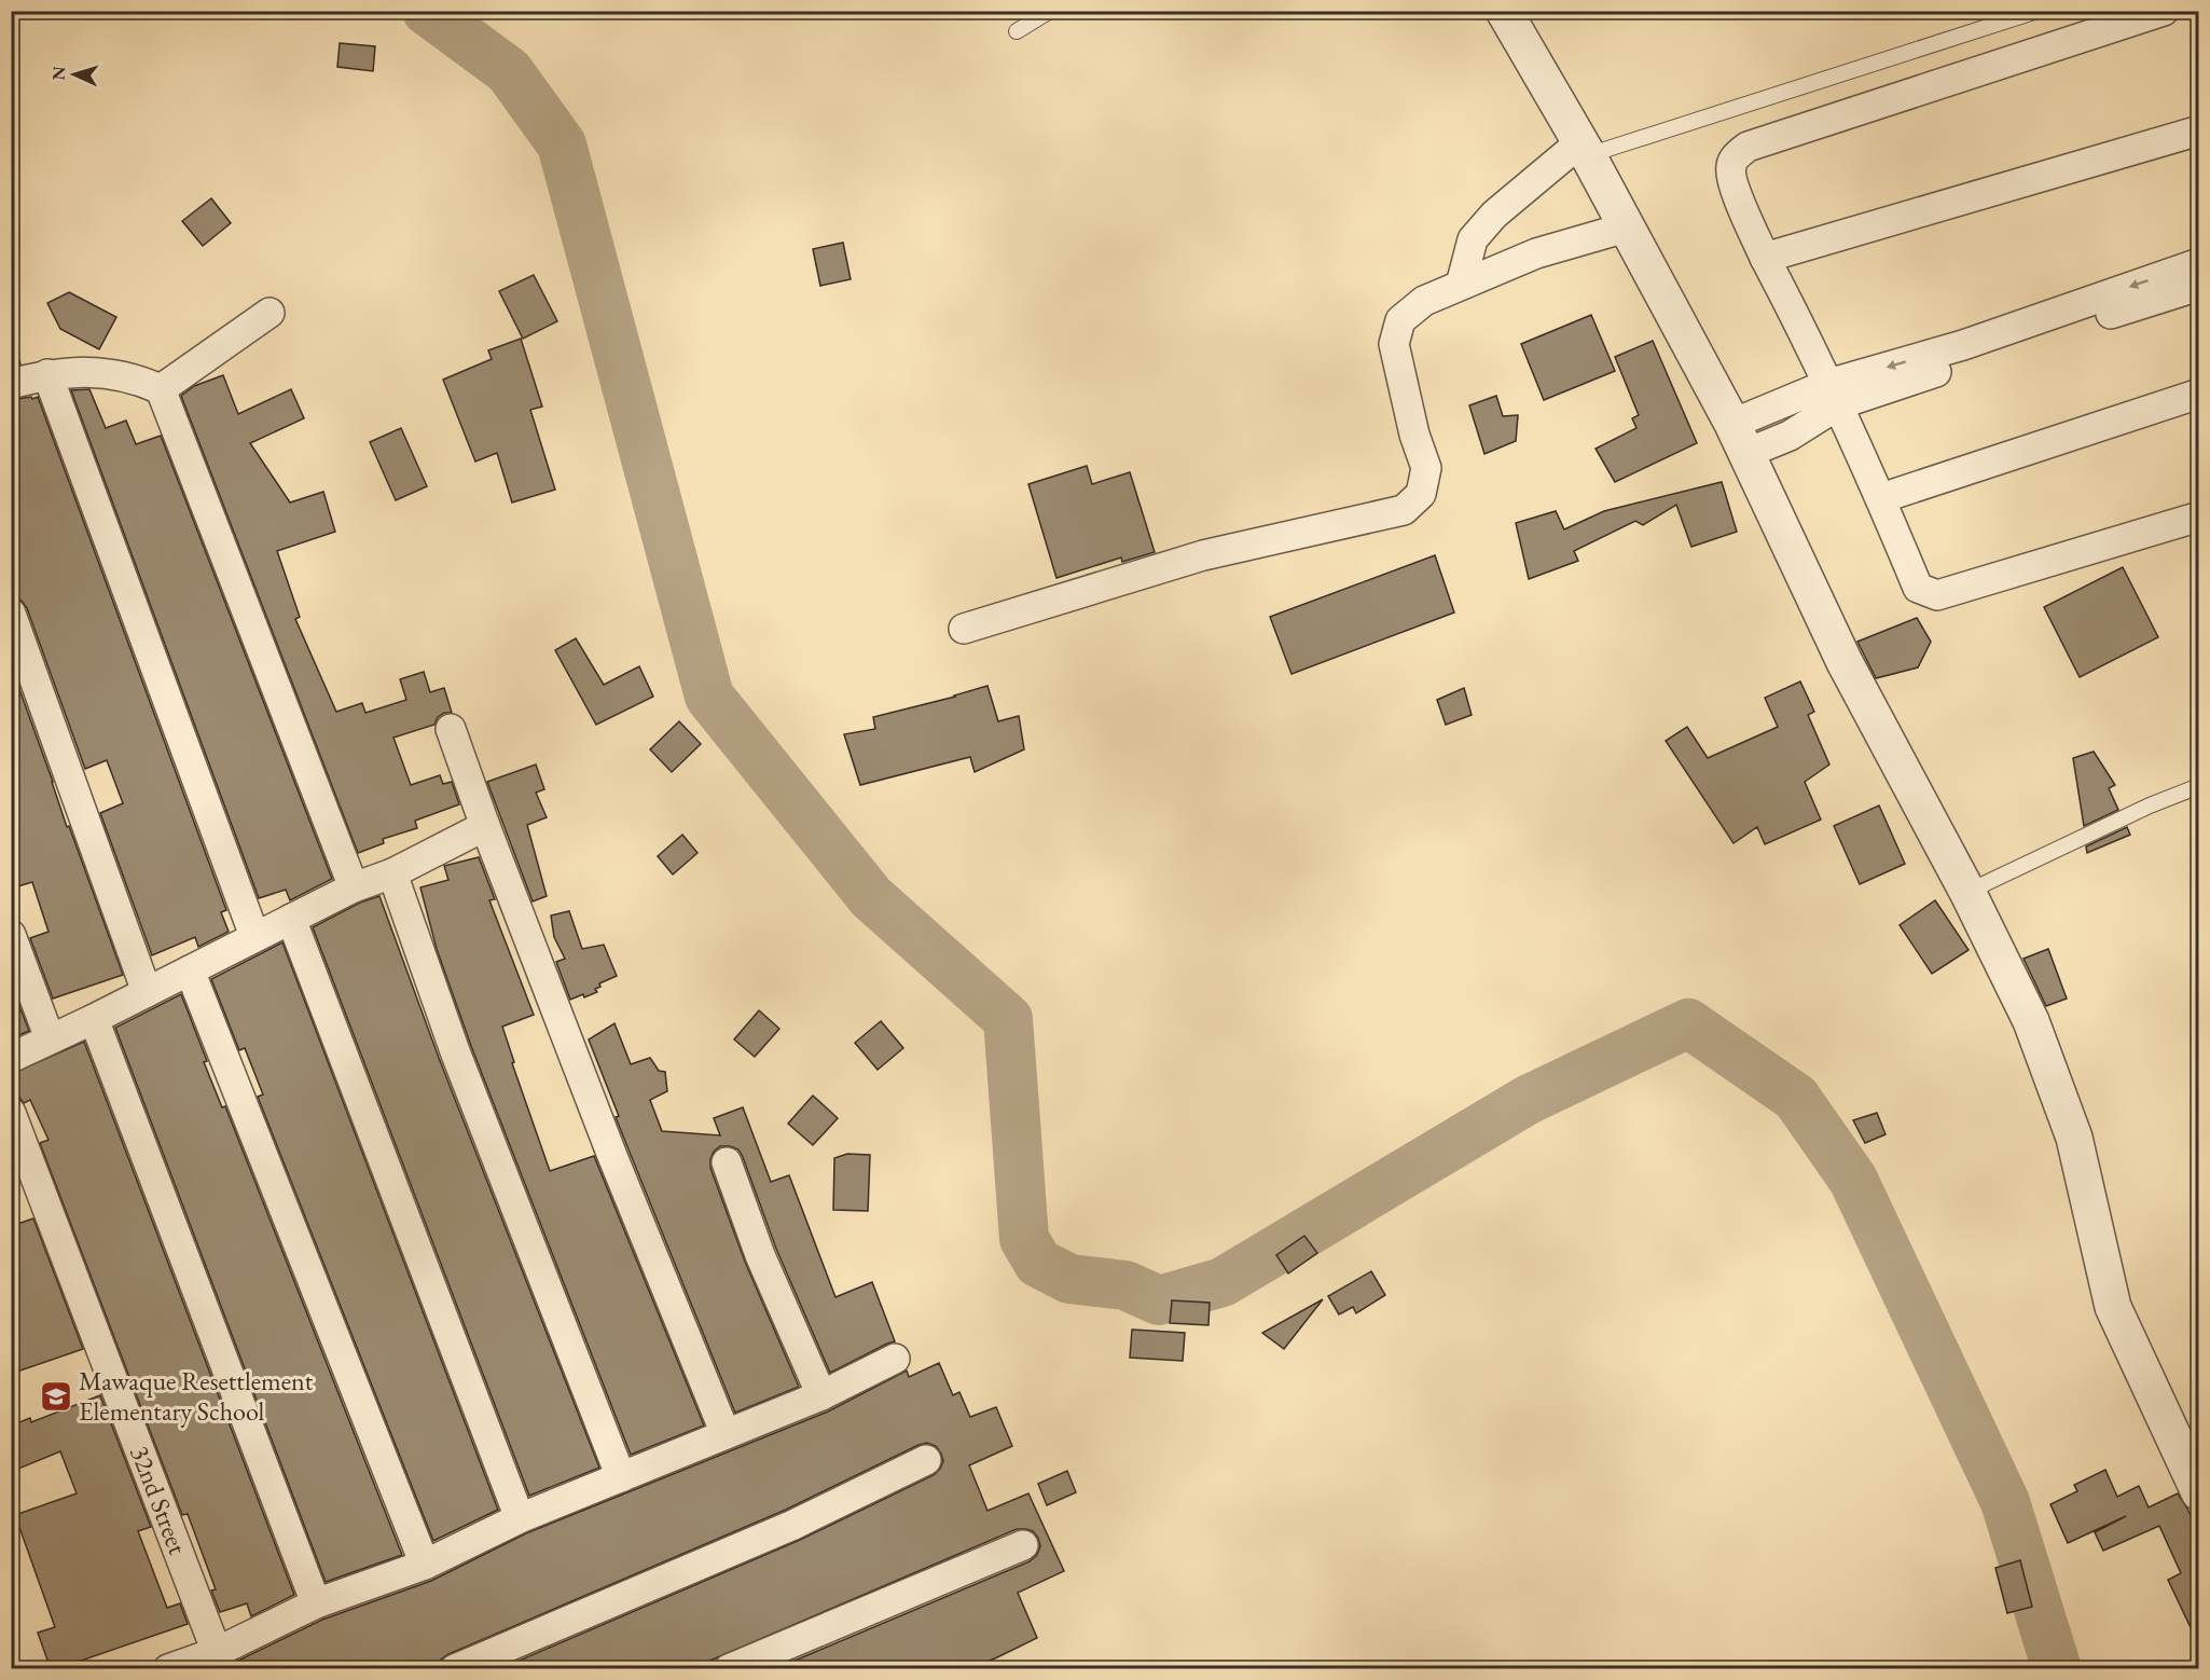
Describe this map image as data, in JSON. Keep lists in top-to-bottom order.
{
  "streets": {
    "street": ["32nd Street"]
  },
  "places": {
    "school or university": ["Mawaque Resettlement Elementary School"]
  },
  "north": "left"
}
